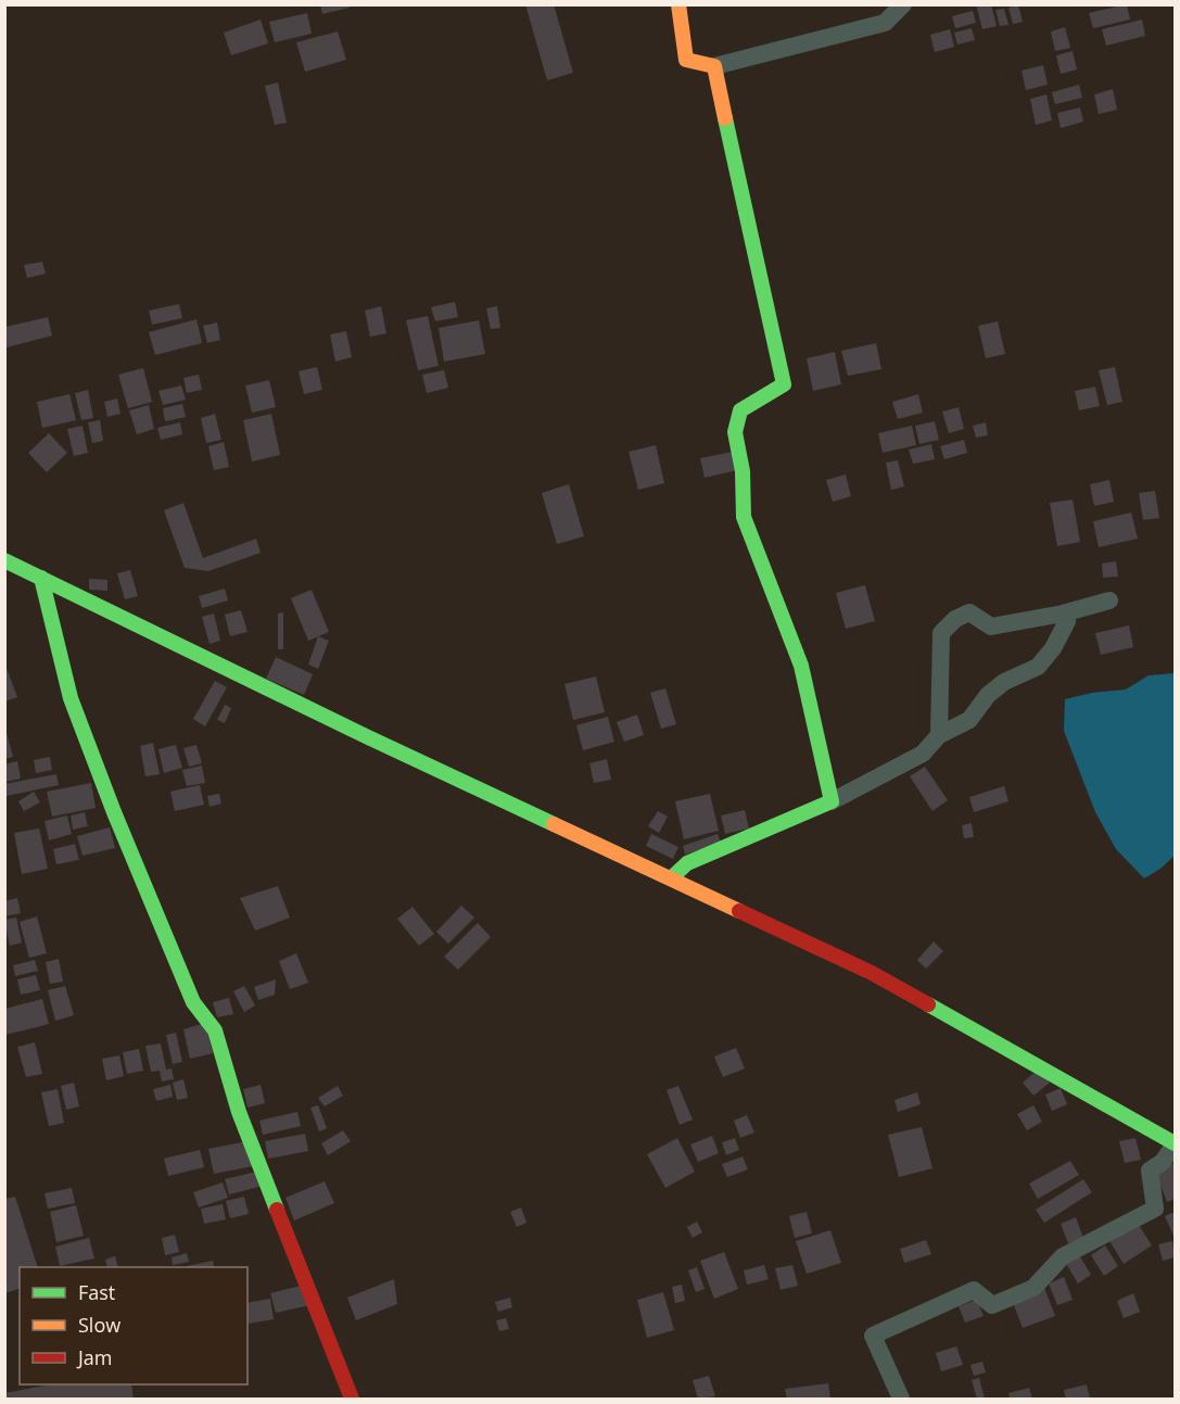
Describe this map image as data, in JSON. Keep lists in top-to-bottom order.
{
  "legend": ["Fast", "Slow", "Jam"]
}
